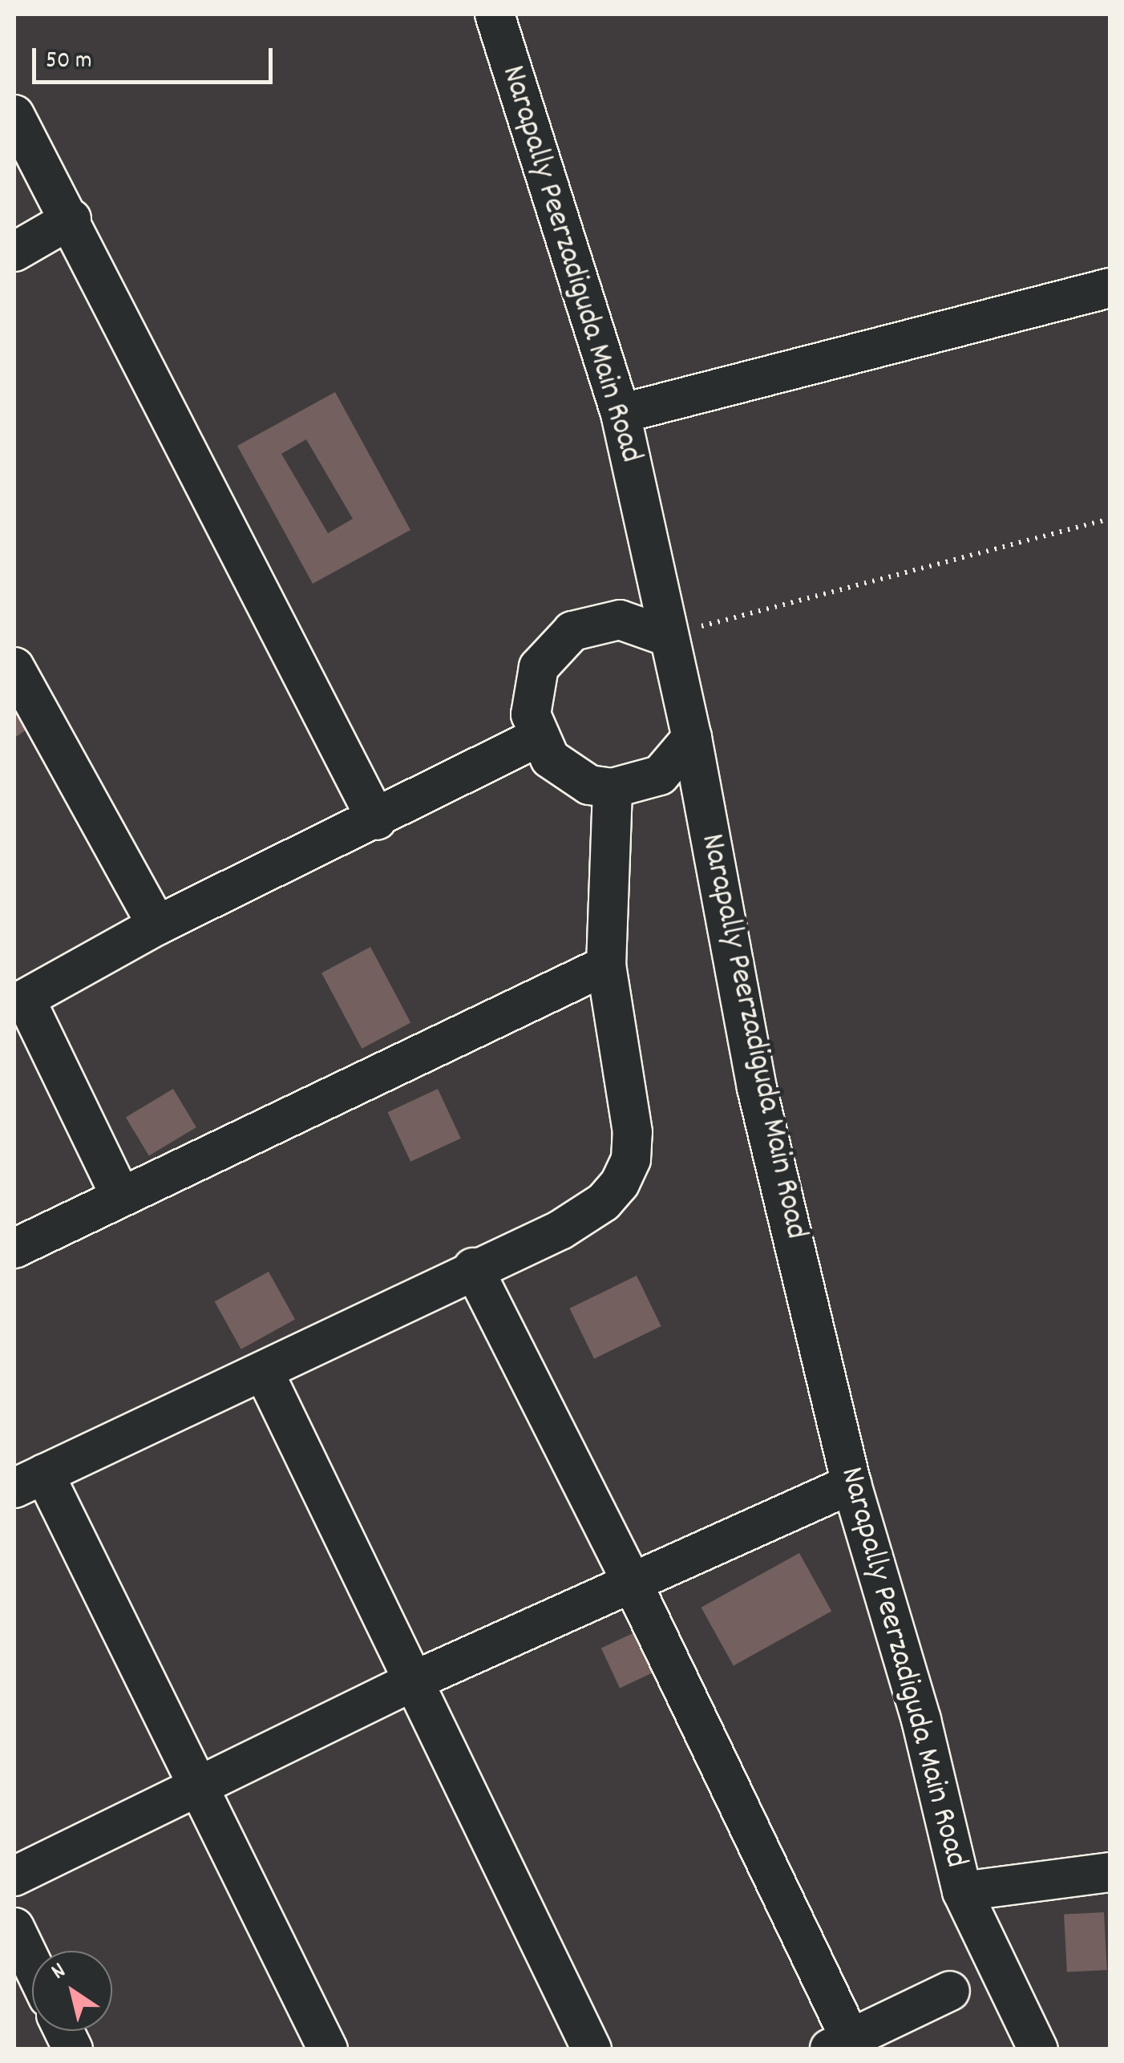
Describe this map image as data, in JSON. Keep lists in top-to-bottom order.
{
  "streets": {
    "street": ["Narapally Peerzadiguda Main Road"]
  },
  "scale_bar": "50 m",
  "north": "top left"
}
